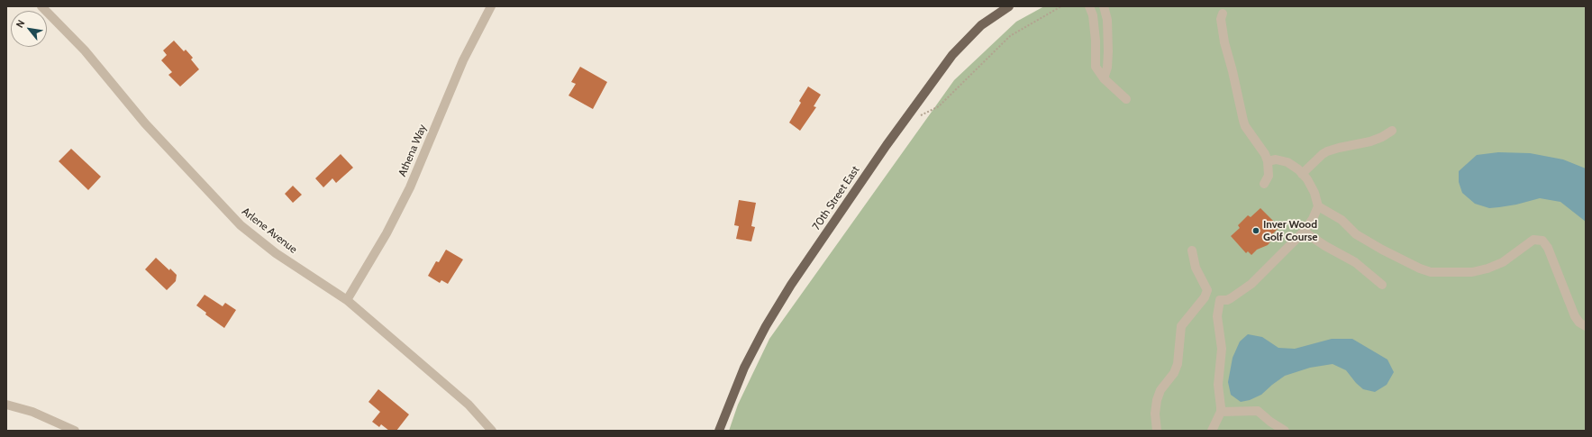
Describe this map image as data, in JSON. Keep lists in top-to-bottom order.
{
  "streets": {
    "main road": ["70th Street East"],
    "street": ["Athena Way", "Arlene Avenue"]
  },
  "crossings": [
    ["Athena Way", "Arlene Avenue"]
  ],
  "places": ["Inver Wood Golf Course"],
  "north": "top left"
}
